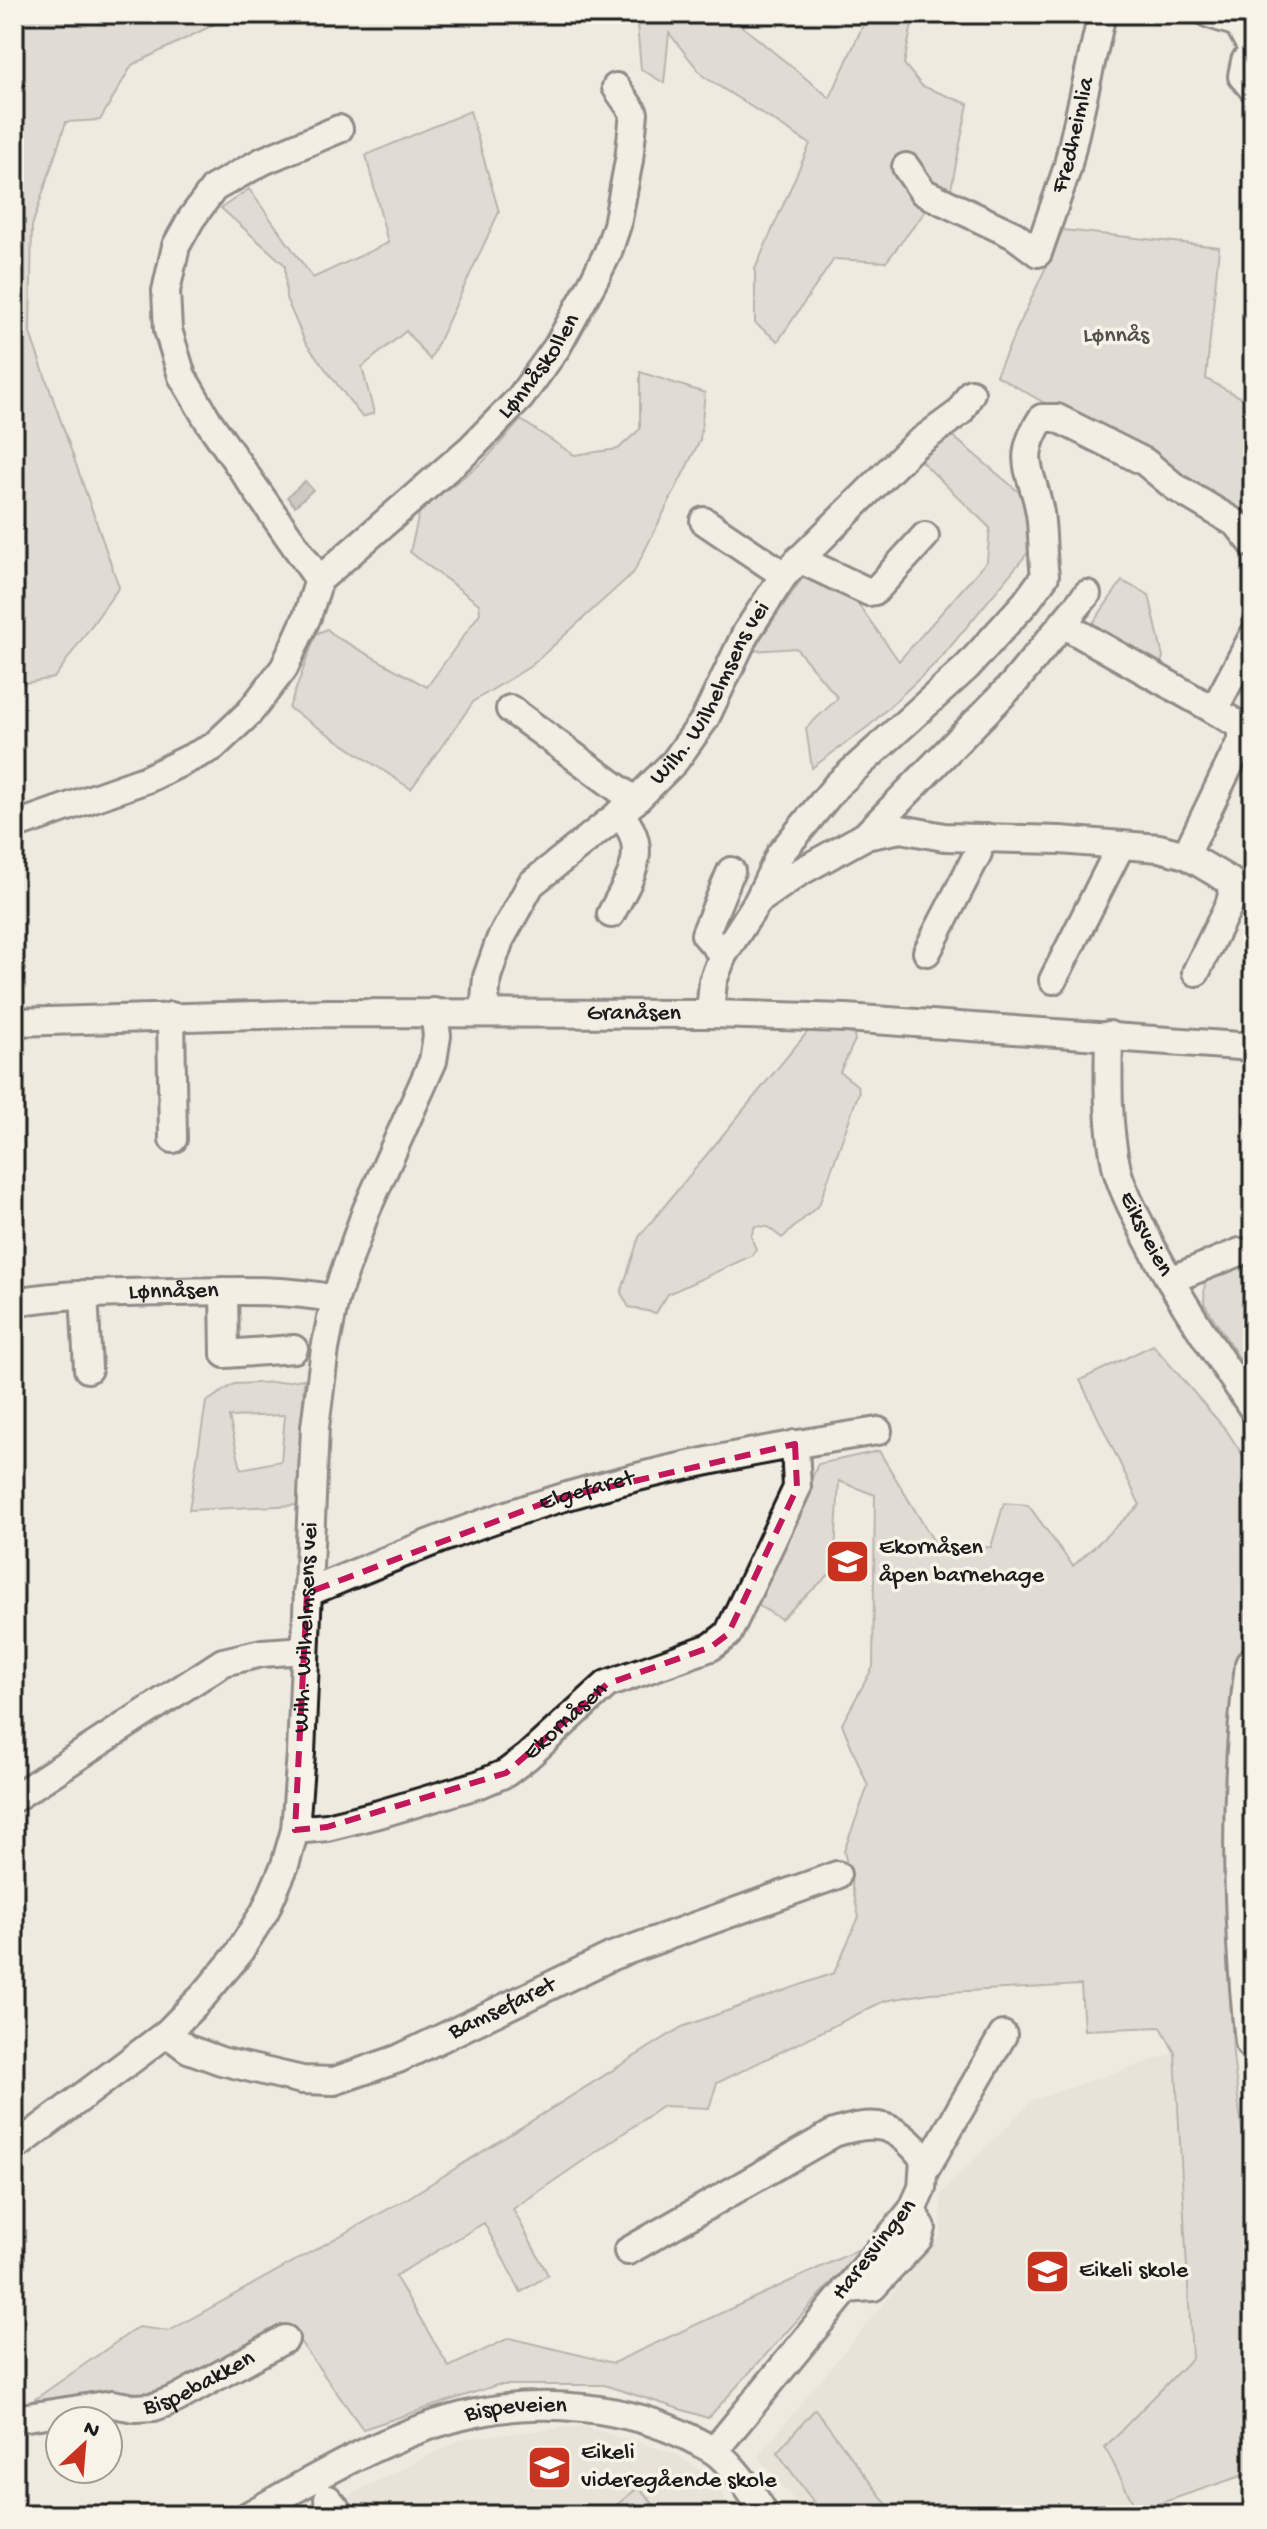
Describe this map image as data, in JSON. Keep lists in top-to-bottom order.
{
  "streets": {
    "street": [
      "Fredheimlia",
      "Lønnåskollen",
      "Wilh. Wilhelmsens vei",
      "Granåsen",
      "Eiksveien",
      "Lønnåsen",
      "Elgefaret",
      "Ekornåsen",
      "Bamsefaret",
      "Haresvingen",
      "Bispebakken",
      "Bispeveien"
    ]
  },
  "crossings": [
    ["Wilh. Wilhelmsens vei", "Granåsen"],
    ["Wilh. Wilhelmsens vei", "Lønnåsen"],
    ["Wilh. Wilhelmsens vei", "Elgefaret"],
    ["Wilh. Wilhelmsens vei", "Ekornåsen"],
    ["Wilh. Wilhelmsens vei", "Bamsefaret"],
    ["Granåsen", "Eiksveien"],
    ["Elgefaret", "Ekornåsen"],
    ["Haresvingen", "Bispeveien"]
  ],
  "parks": ["Lønnås"],
  "places": {
    "school or university": ["Ekornåsen åpen barnehage", "Eikeli skole", "Eikeli videregående skole"]
  },
  "north": "top right"
}
